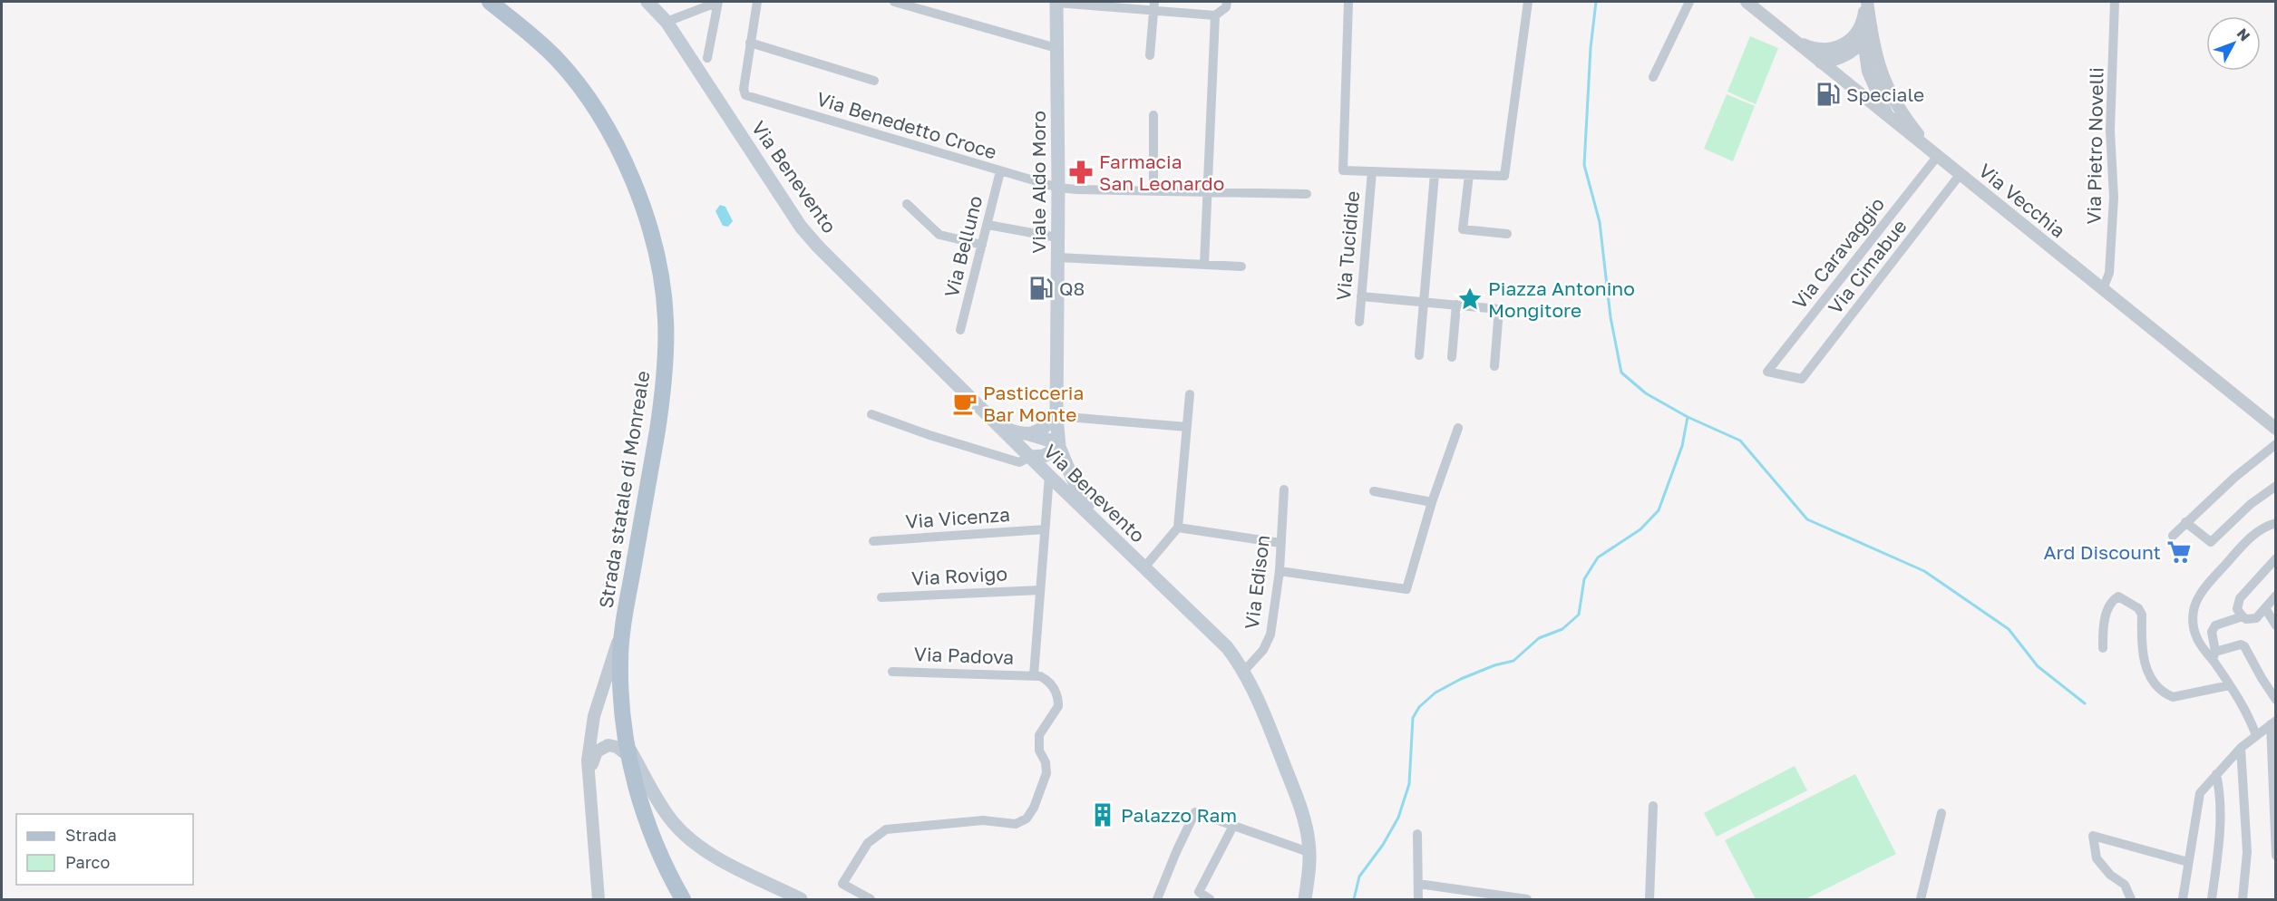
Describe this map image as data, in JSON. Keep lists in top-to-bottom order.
{
  "streets": {
    "main road": ["Via Benevento", "Viale Aldo Moro", "Strada statale di Monreale"],
    "street": [
      "Via Benedetto Croce",
      "Via Pietro Novelli",
      "Via Vecchia",
      "Via Tucidide",
      "Via Belluno",
      "Via Caravaggio",
      "Via Cimabue",
      "Via Vicenza",
      "Via Rovigo",
      "Via Edison",
      "Via Padova"
    ]
  },
  "crossings": [
    ["Via Benedetto Croce", "Viale Aldo Moro"],
    ["Via Benedetto Croce", "Via Belluno"],
    ["Via Pietro Novelli", "Via Vecchia"],
    ["Via Benevento", "Viale Aldo Moro"],
    ["Via Benevento", "Via Edison"],
    ["Via Vecchia", "Via Caravaggio"],
    ["Via Vecchia", "Via Cimabue"],
    ["Via Caravaggio", "Via Cimabue"]
  ],
  "places": {
    "fuel station": ["Speciale", "Q8"],
    "pharmacy": ["Farmacia San Leonardo"],
    "place": ["Piazza Antonino Mongitore"],
    "cafe": ["Pasticceria Bar Monte"],
    "supermarket": ["Ard Discount"],
    "building": ["Palazzo Ram"]
  },
  "legend": ["Strada", "Parco"],
  "north": "top right"
}
